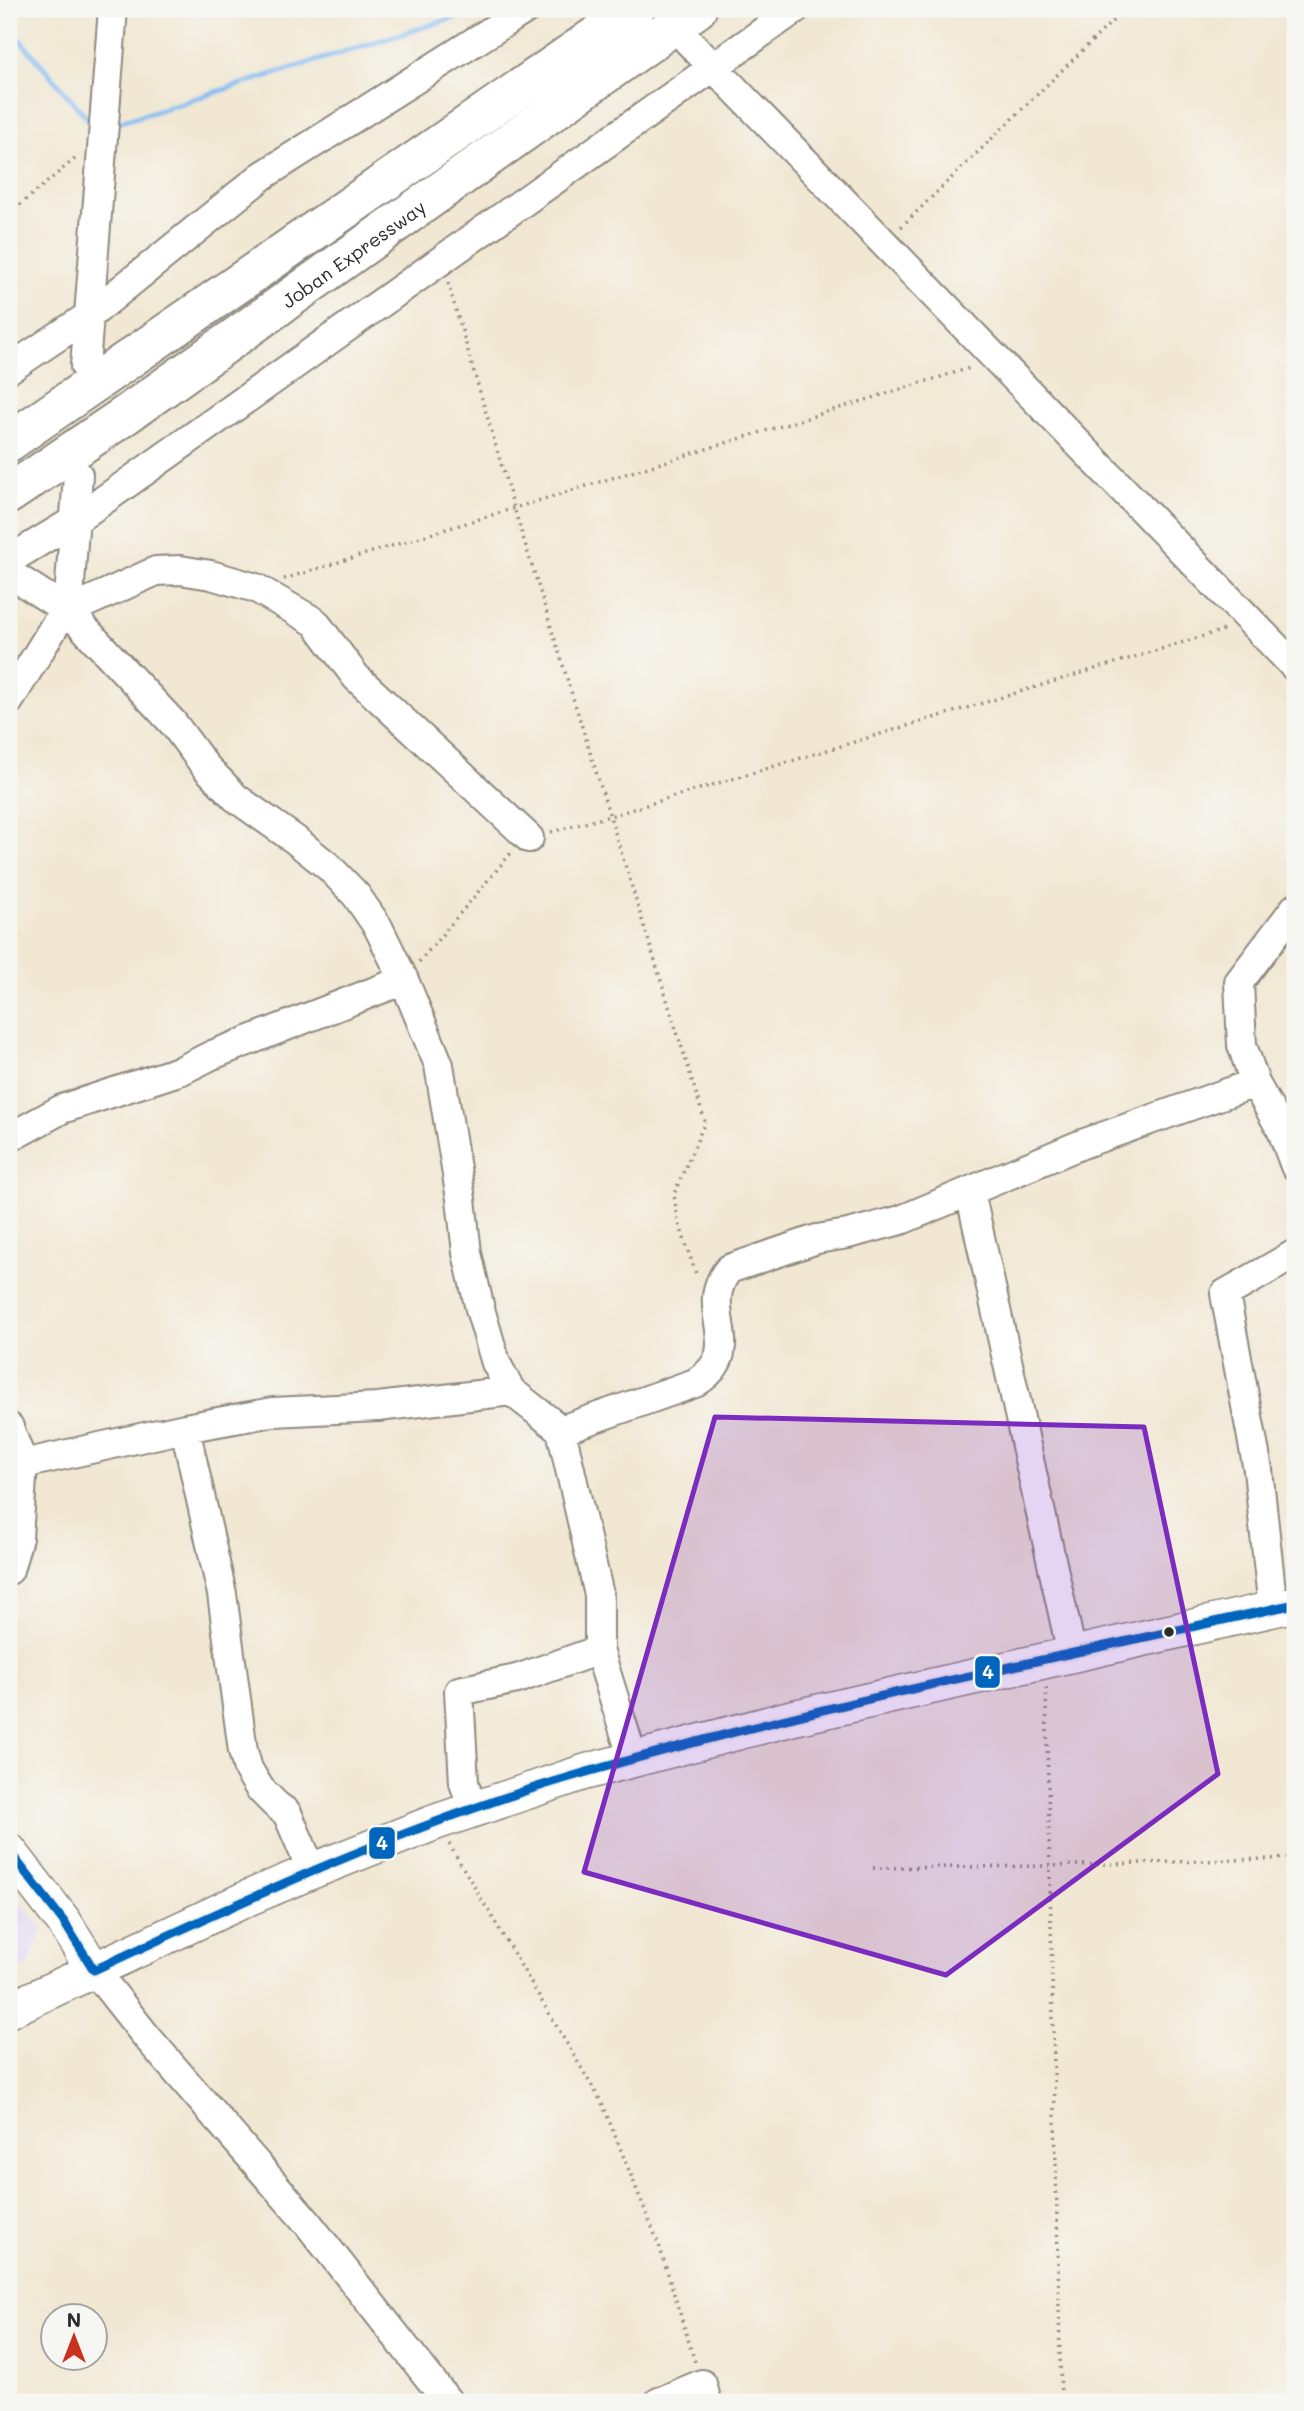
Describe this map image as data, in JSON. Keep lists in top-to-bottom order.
{
  "streets": {
    "highway": ["Joban Expressway"]
  },
  "lines": ["transit line 4"],
  "north": "top"
}
